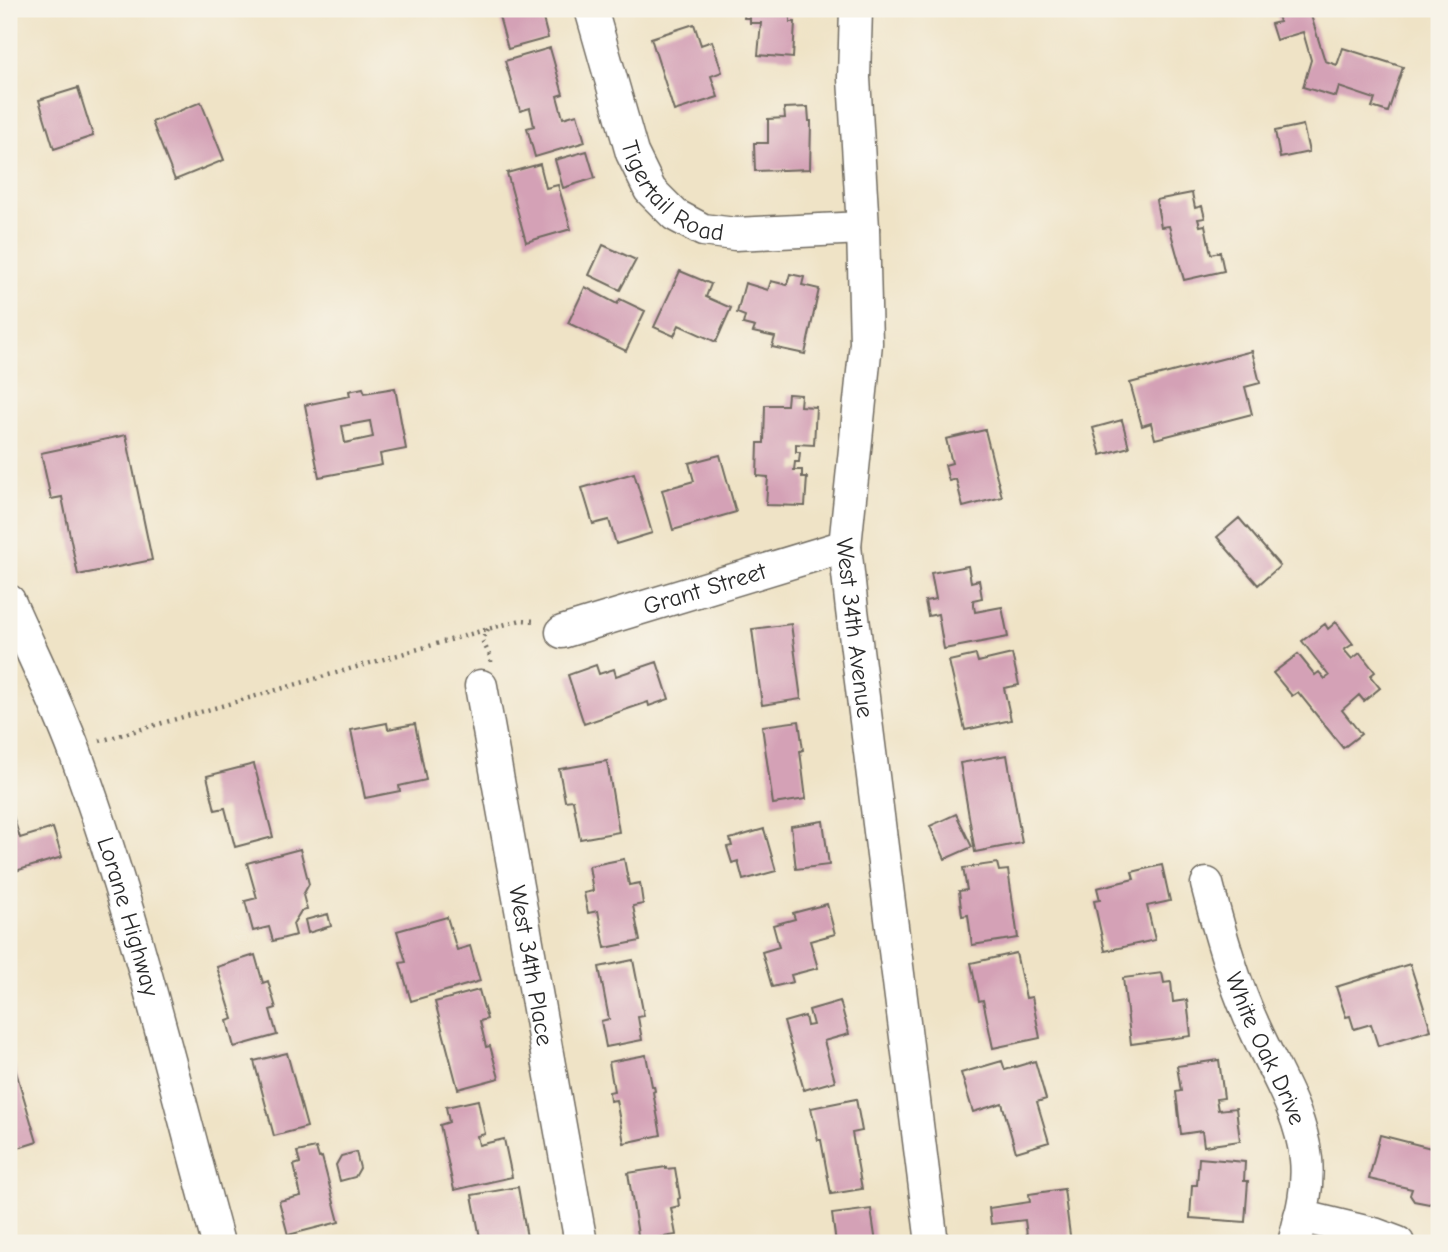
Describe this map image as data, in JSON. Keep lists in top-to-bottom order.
{
  "streets": {
    "street": [
      "Tigertail Road",
      "Grant Street",
      "West 34th Avenue",
      "Lorane Highway",
      "West 34th Place",
      "White Oak Drive"
    ]
  },
  "crossings": [
    ["Tigertail Road", "West 34th Avenue"],
    ["Grant Street", "West 34th Avenue"]
  ]
}
